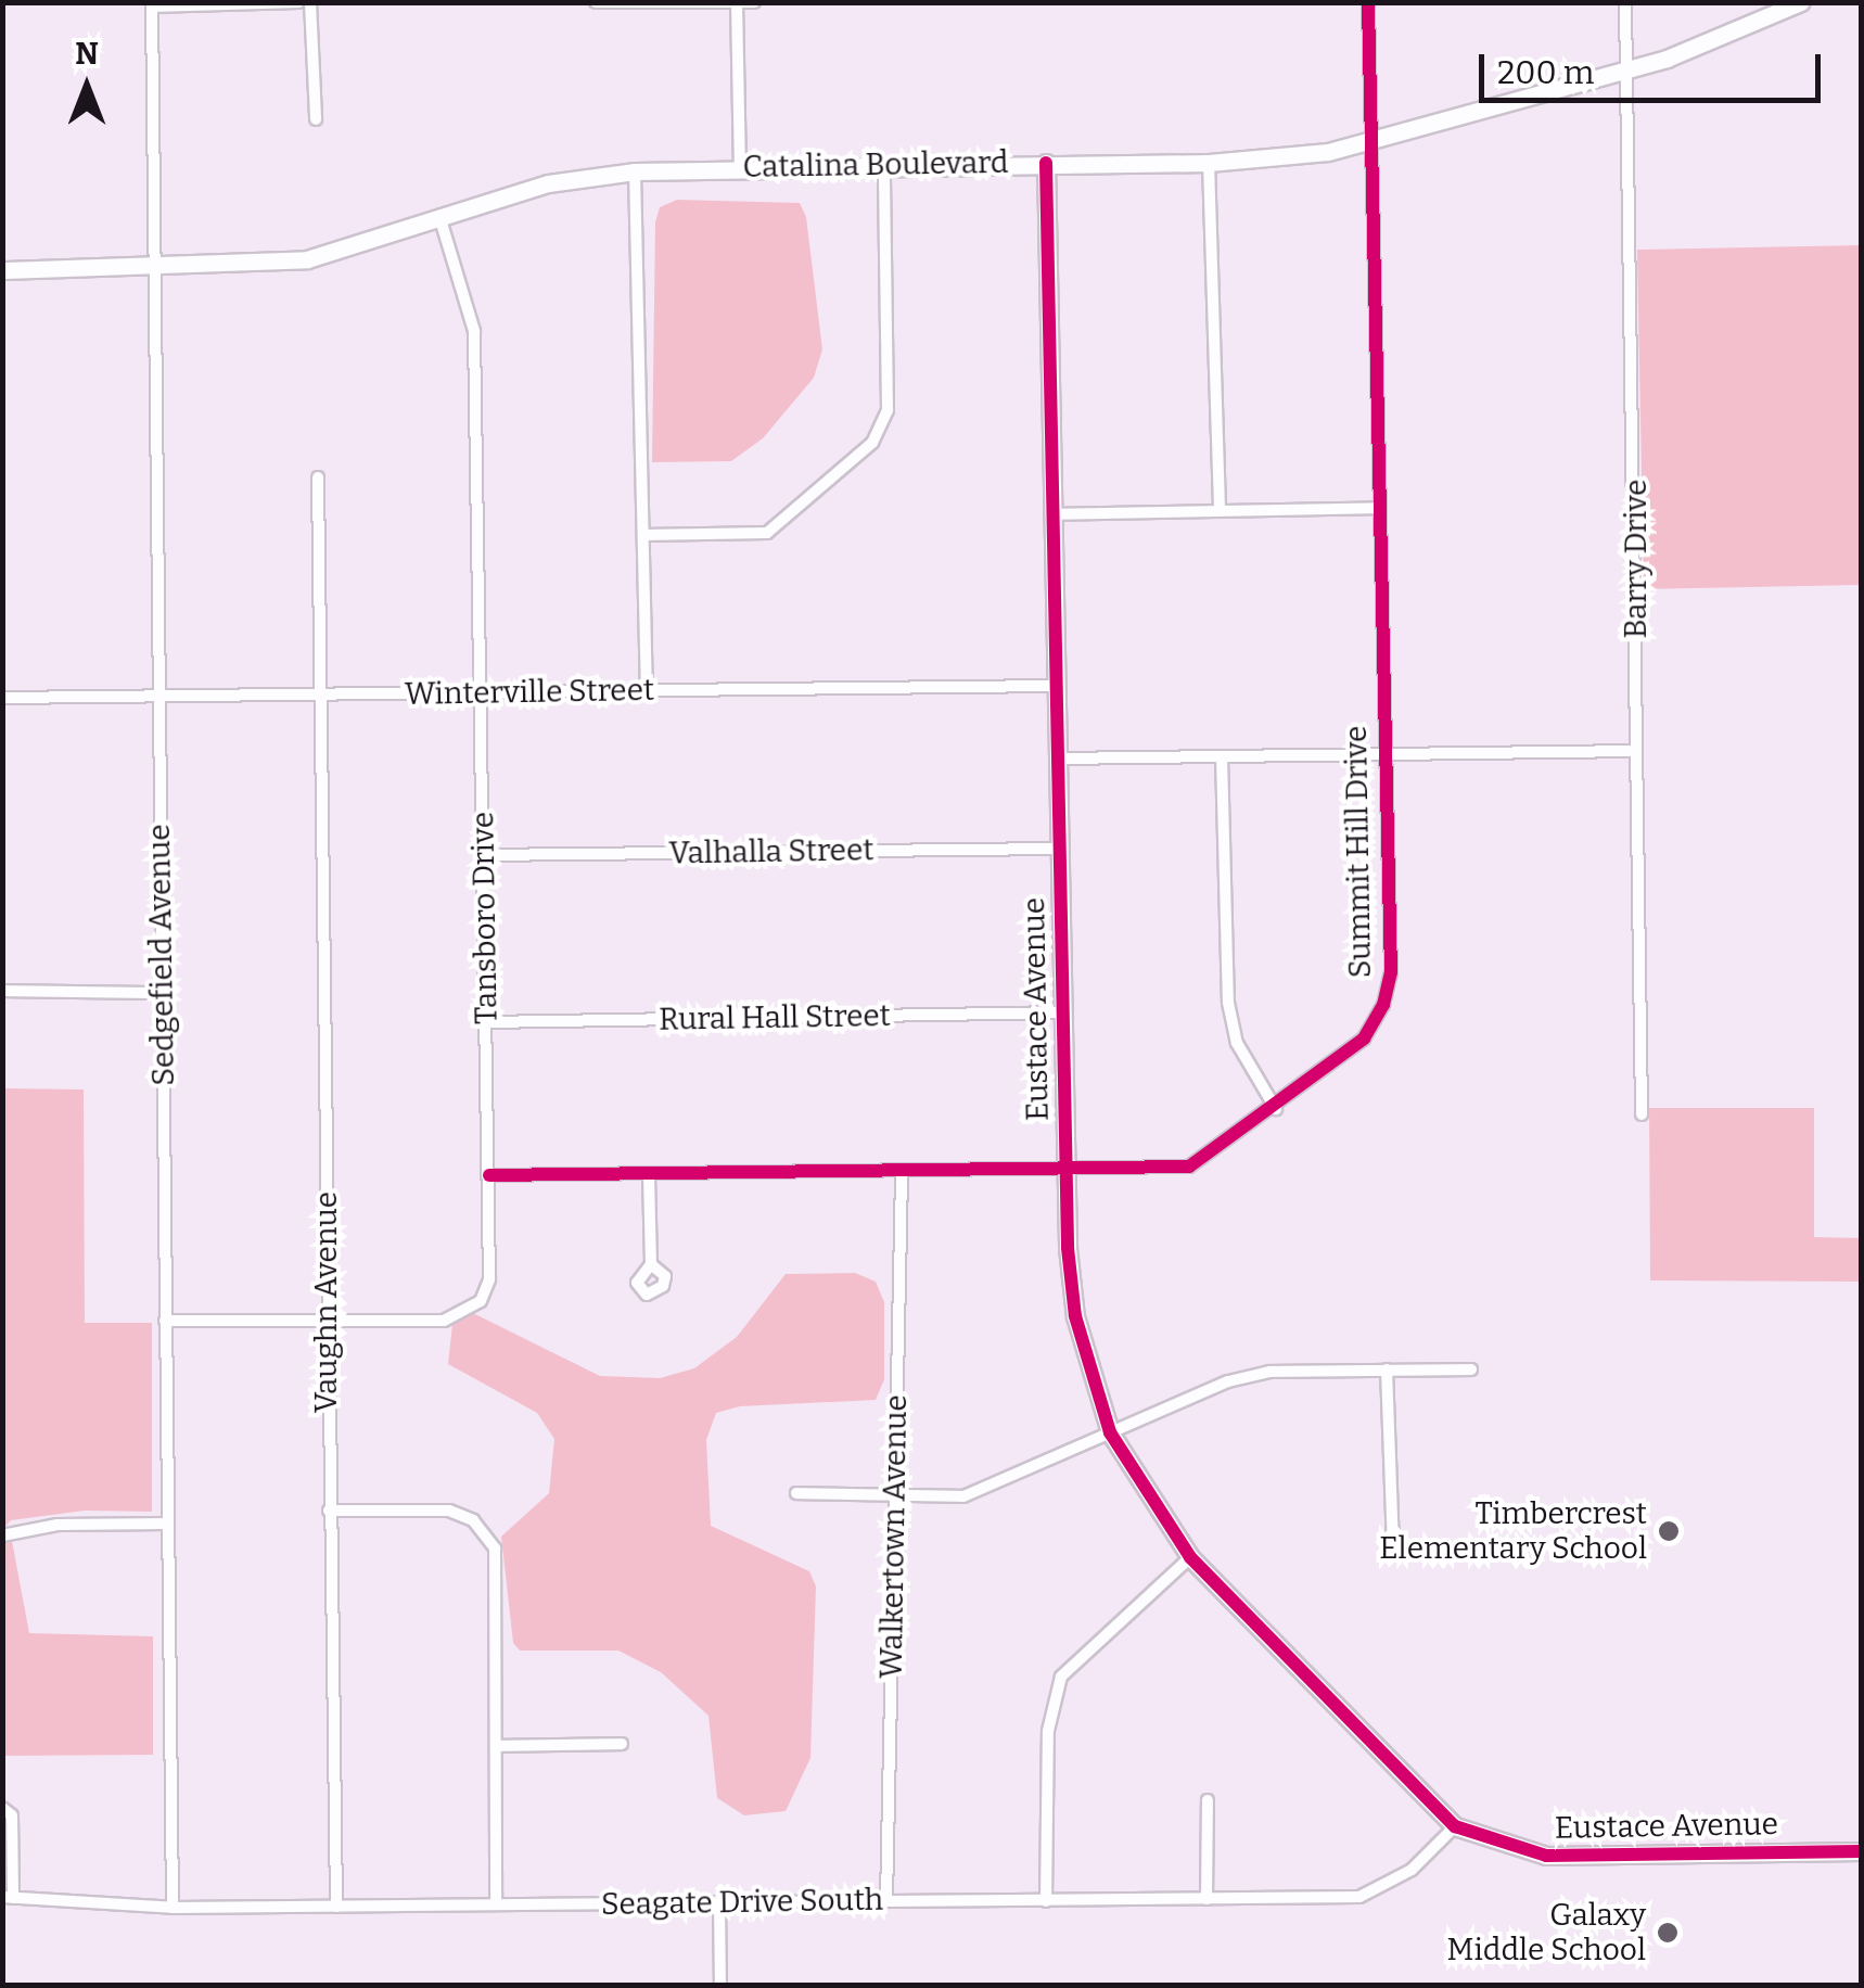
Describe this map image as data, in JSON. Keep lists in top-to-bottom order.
{
  "streets": {
    "street": [
      "Catalina Boulevard",
      "Barry Drive",
      "Winterville Street",
      "Valhalla Street",
      "Summit Hill Drive",
      "Tansboro Drive",
      "Sedgefield Avenue",
      "Eustace Avenue",
      "Rural Hall Street",
      "Vaughn Avenue",
      "Walkertown Avenue",
      "Seagate Drive South"
    ]
  },
  "crossings": [
    ["Catalina Boulevard", "Barry Drive"],
    ["Catalina Boulevard", "Summit Hill Drive"],
    ["Catalina Boulevard", "Tansboro Drive"],
    ["Catalina Boulevard", "Sedgefield Avenue"],
    ["Catalina Boulevard", "Eustace Avenue"],
    ["Winterville Street", "Tansboro Drive"],
    ["Winterville Street", "Sedgefield Avenue"],
    ["Winterville Street", "Eustace Avenue"],
    ["Winterville Street", "Vaughn Avenue"],
    ["Valhalla Street", "Tansboro Drive"],
    ["Valhalla Street", "Eustace Avenue"],
    ["Summit Hill Drive", "Tansboro Drive"],
    ["Summit Hill Drive", "Eustace Avenue"],
    ["Summit Hill Drive", "Walkertown Avenue"],
    ["Tansboro Drive", "Sedgefield Avenue"],
    ["Tansboro Drive", "Rural Hall Street"],
    ["Tansboro Drive", "Vaughn Avenue"],
    ["Sedgefield Avenue", "Seagate Drive South"],
    ["Eustace Avenue", "Rural Hall Street"],
    ["Eustace Avenue", "Seagate Drive South"],
    ["Vaughn Avenue", "Seagate Drive South"],
    ["Walkertown Avenue", "Seagate Drive South"]
  ],
  "places": ["Timbercrest Elementary School", "Galaxy Middle School"],
  "scale_bar": "200 m",
  "north": "top"
}
